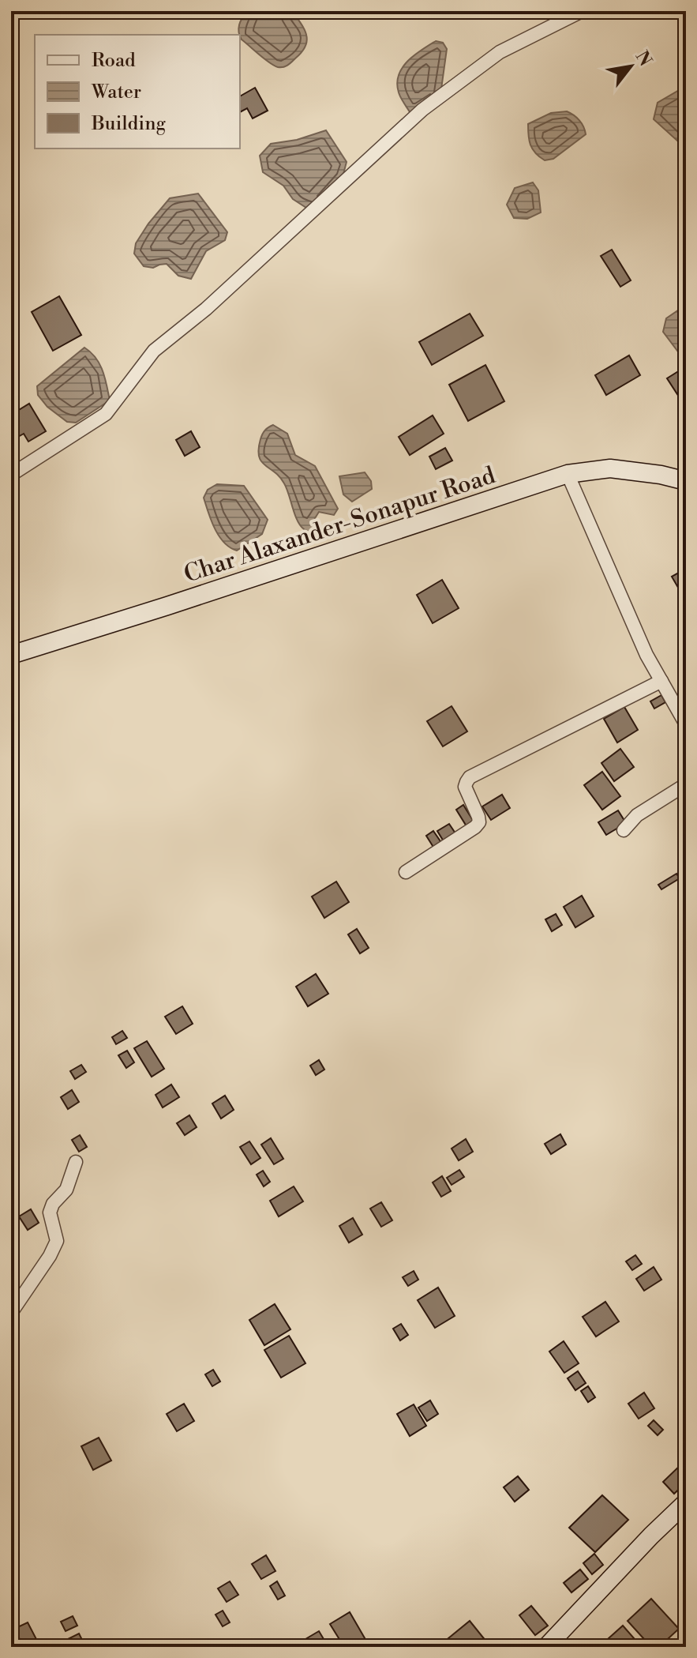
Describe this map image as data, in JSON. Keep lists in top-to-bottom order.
{
  "streets": {
    "main road": ["Char Alaxander-Sonapur Road"]
  },
  "legend": ["Road", "Water", "Building"],
  "north": "top right"
}
